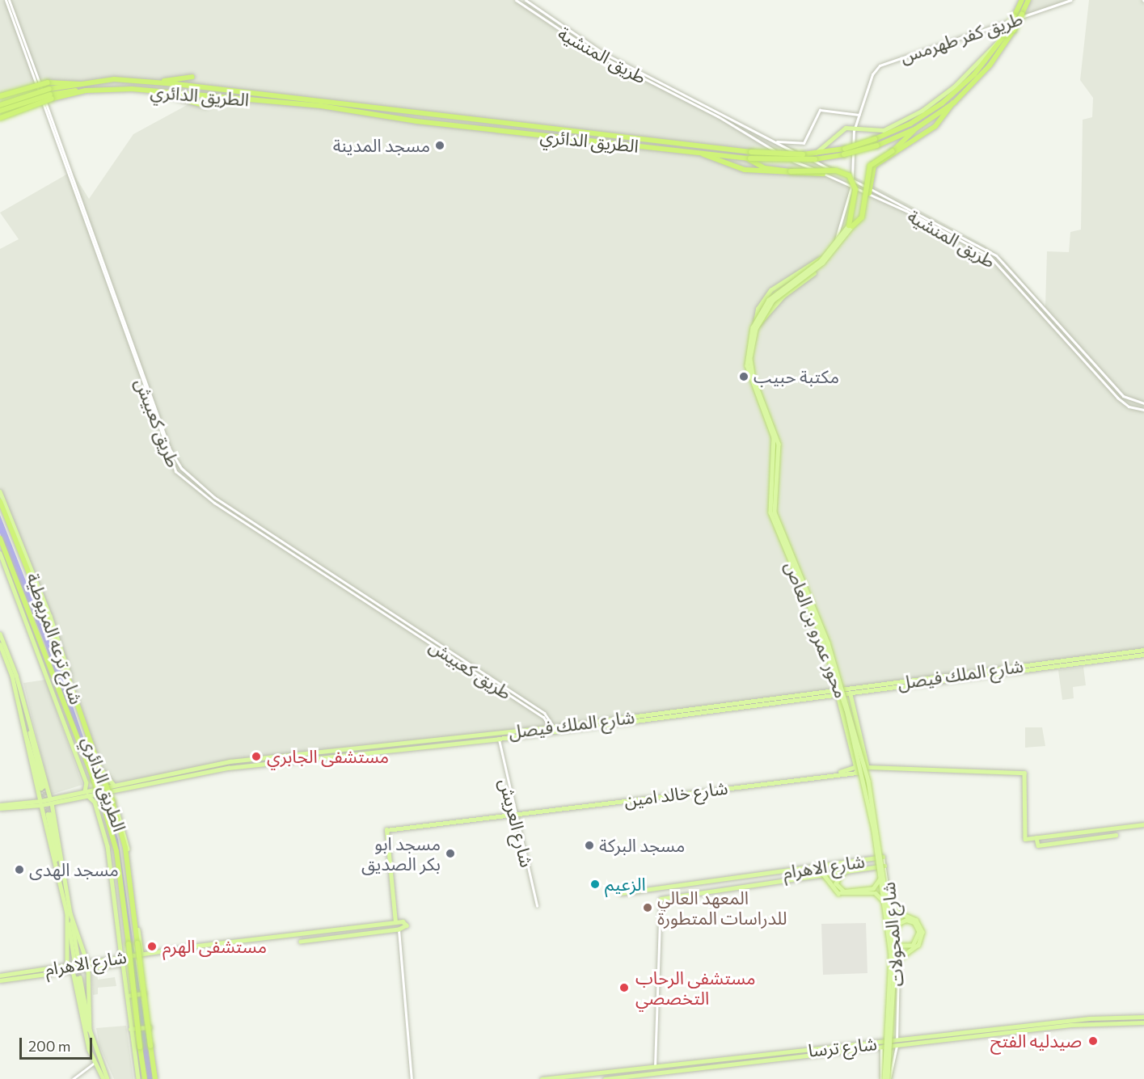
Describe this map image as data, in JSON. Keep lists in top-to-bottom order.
{
  "streets": {
    "highway": ["الطريق الدائري"],
    "main road": [
      "محور عمرو بن العاص",
      "شارع ترعه المريوطية",
      "شارع الملك فيصل",
      "شارع خالد امين",
      "شارع الاهرام",
      "شارع ترسا"
    ],
    "street": [
      "طريق كفر طهرمس",
      "طريق المنشية",
      "طريق كعبيش",
      "شارع العريش",
      "شارع المحولات"
    ]
  },
  "crossings": [
    ["طريق كعبيش", "شارع الملك فيصل"],
    ["شارع ترعه المريوطية", "شارع الملك فيصل"],
    ["شارع ترعه المريوطية", "شارع الاهرام"],
    ["شارع الملك فيصل", "شارع العريش"],
    ["شارع خالد امين", "شارع العريش"],
    ["شارع خالد امين", "شارع الاهرام"],
    ["شارع الاهرام", "شارع المحولات"],
    ["شارع المحولات", "شارع ترسا"]
  ],
  "places": [
    "مسجد المدينة",
    "مكتبة حبيب",
    "مستشفى الجابري",
    "مسجد البركة",
    "مسجد ابو بكر الصديق",
    "مسجد الهدى",
    "الزعيم",
    "المعهد العالي للدراسات المتطورة",
    "مستشفى الهرم",
    "مستشفى الرحاب التخصصي",
    "صيدليه الفتح"
  ],
  "scale_bar": "200 m"
}
